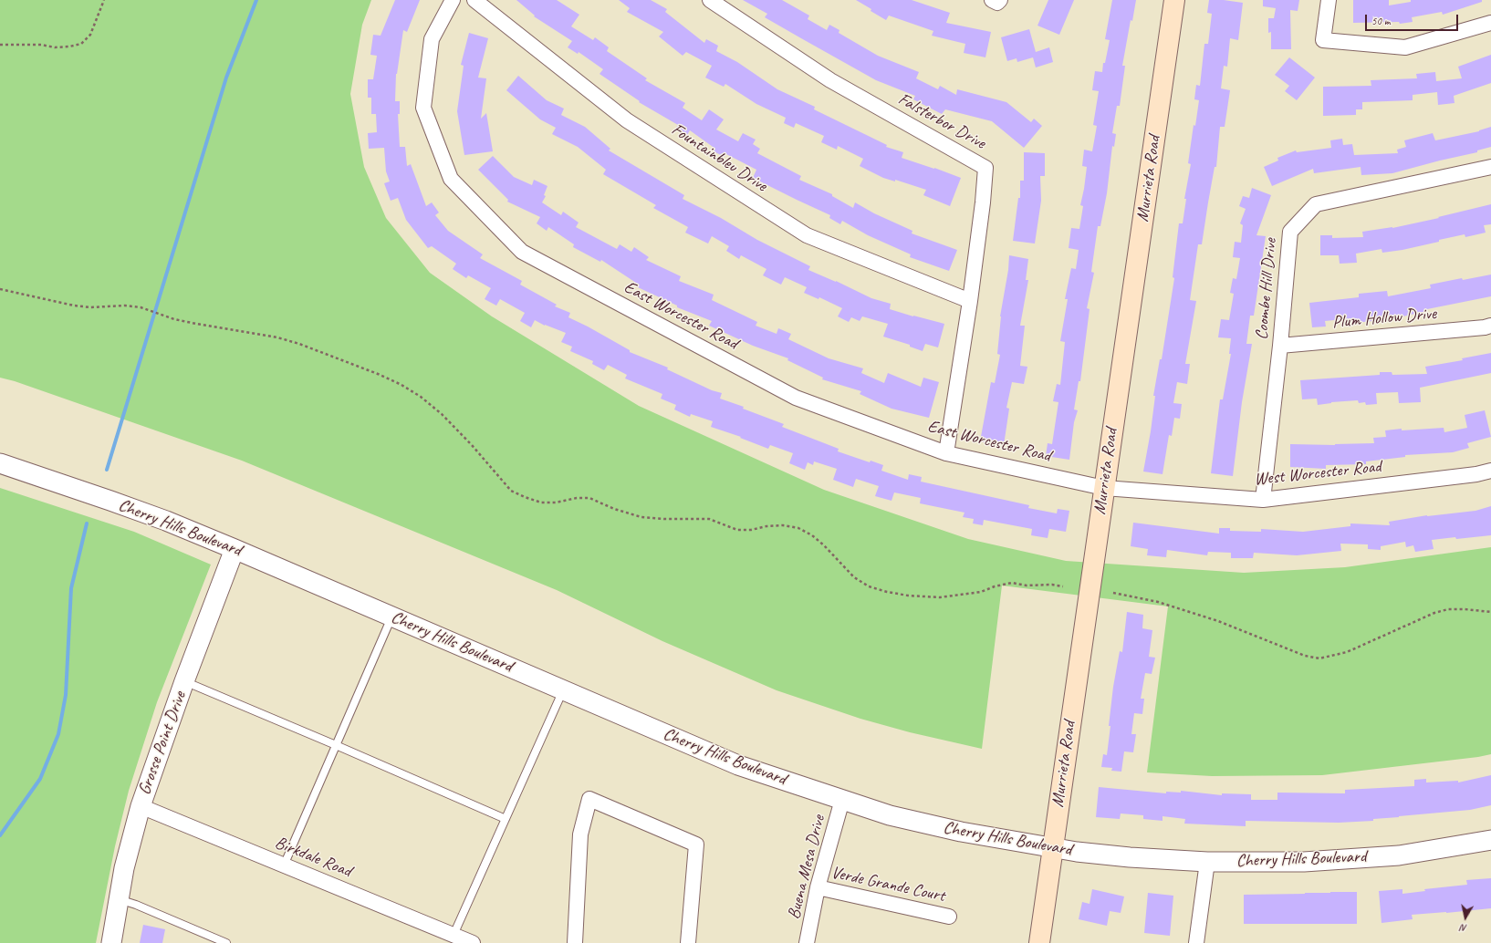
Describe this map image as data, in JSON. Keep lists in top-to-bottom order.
{
  "streets": {
    "main road": ["Murrieta Road"],
    "street": [
      "Falsterbor Drive",
      "Fountainbleu Drive",
      "Coombe Hill Drive",
      "East Worcester Road",
      "Plum Hollow Drive",
      "West Worcester Road",
      "Cherry Hills Boulevard",
      "Grosse Point Drive",
      "Birkdale Road",
      "Buena Mesa Drive",
      "Verde Grande Court"
    ]
  },
  "crossings": [
    ["Falsterbor Drive", "Fountainbleu Drive"],
    ["Falsterbor Drive", "East Worcester Road"],
    ["Murrieta Road", "East Worcester Road"],
    ["Murrieta Road", "West Worcester Road"],
    ["Murrieta Road", "Cherry Hills Boulevard"],
    ["Coombe Hill Drive", "Plum Hollow Drive"],
    ["Coombe Hill Drive", "West Worcester Road"],
    ["East Worcester Road", "West Worcester Road"],
    ["Cherry Hills Boulevard", "Grosse Point Drive"],
    ["Cherry Hills Boulevard", "Buena Mesa Drive"],
    ["Grosse Point Drive", "Birkdale Road"],
    ["Buena Mesa Drive", "Verde Grande Court"]
  ],
  "scale_bar": "50 m",
  "north": "bottom"
}
